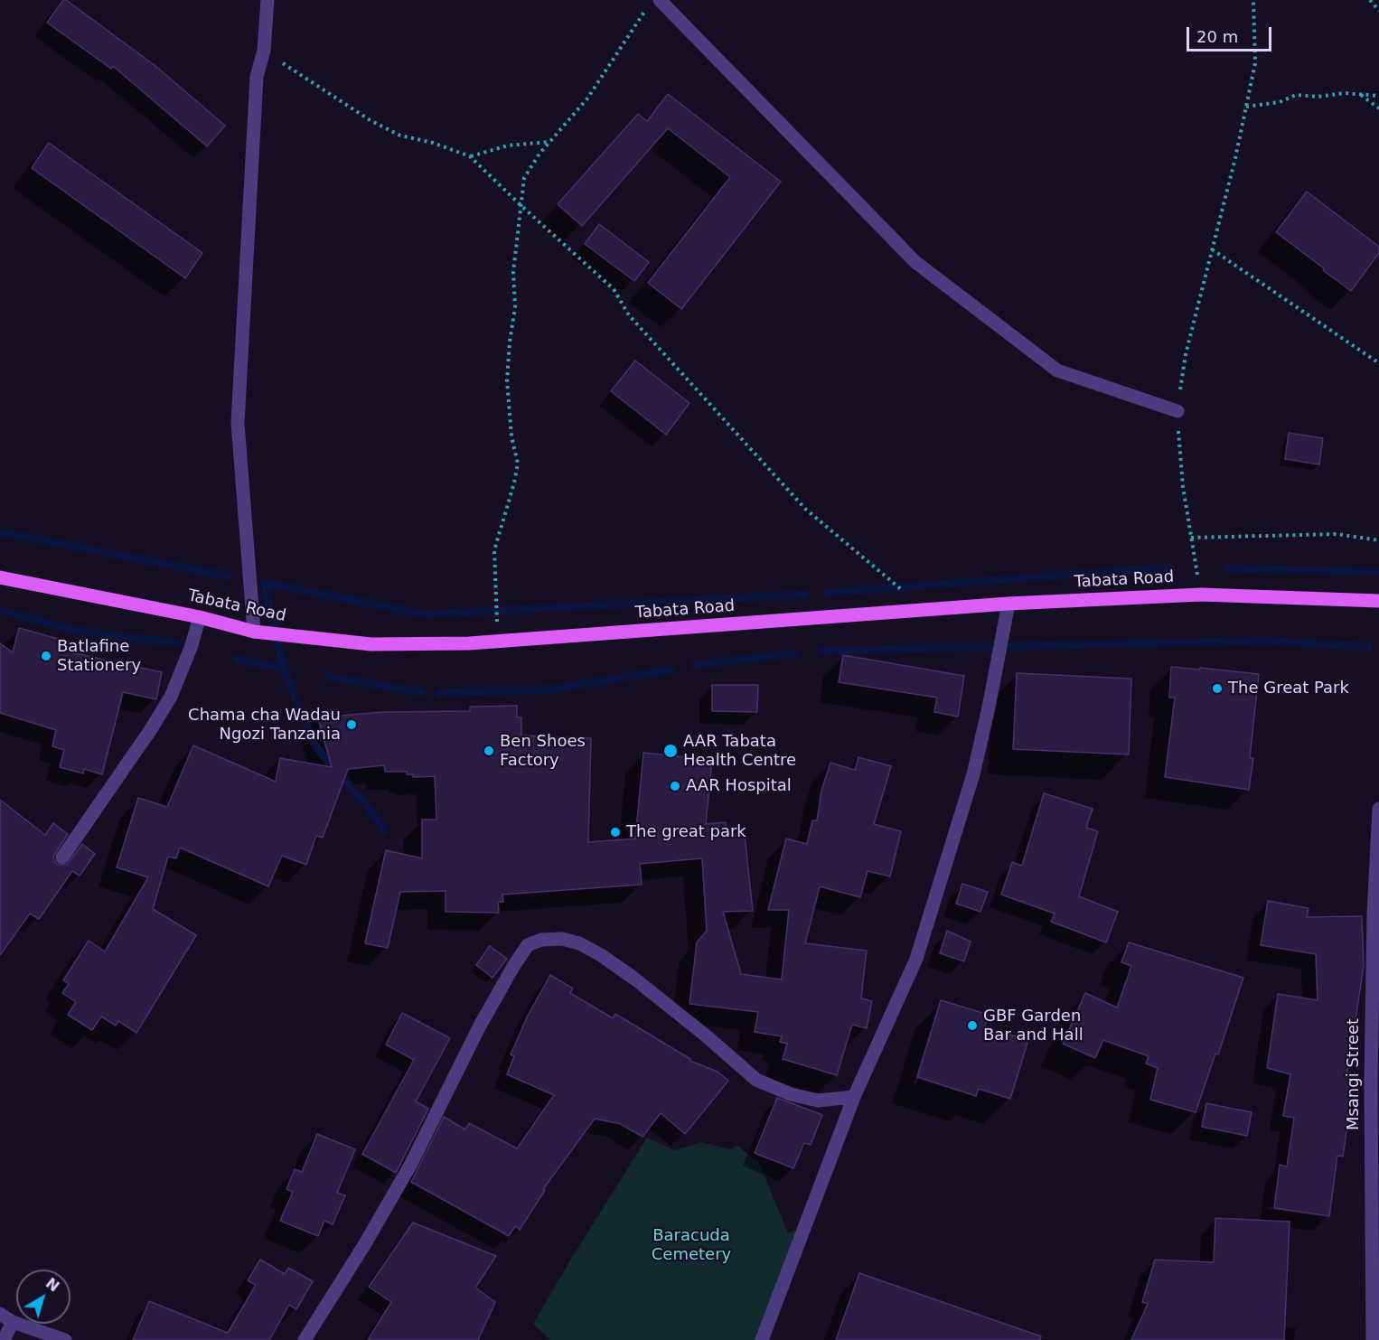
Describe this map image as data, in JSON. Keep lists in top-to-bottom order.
{
  "streets": {
    "main road": ["Tabata Road"],
    "street": ["Msangi Street"]
  },
  "parks": ["Baracuda Cemetery"],
  "places": [
    "Batlafine Stationery",
    "The Great Park",
    "Chama cha Wadau Ngozi Tanzania",
    "Ben Shoes Factory",
    "AAR Tabata Health Centre",
    "AAR Hospital",
    "The great park",
    "GBF Garden Bar and Hall"
  ],
  "scale_bar": "20 m",
  "north": "top right"
}
